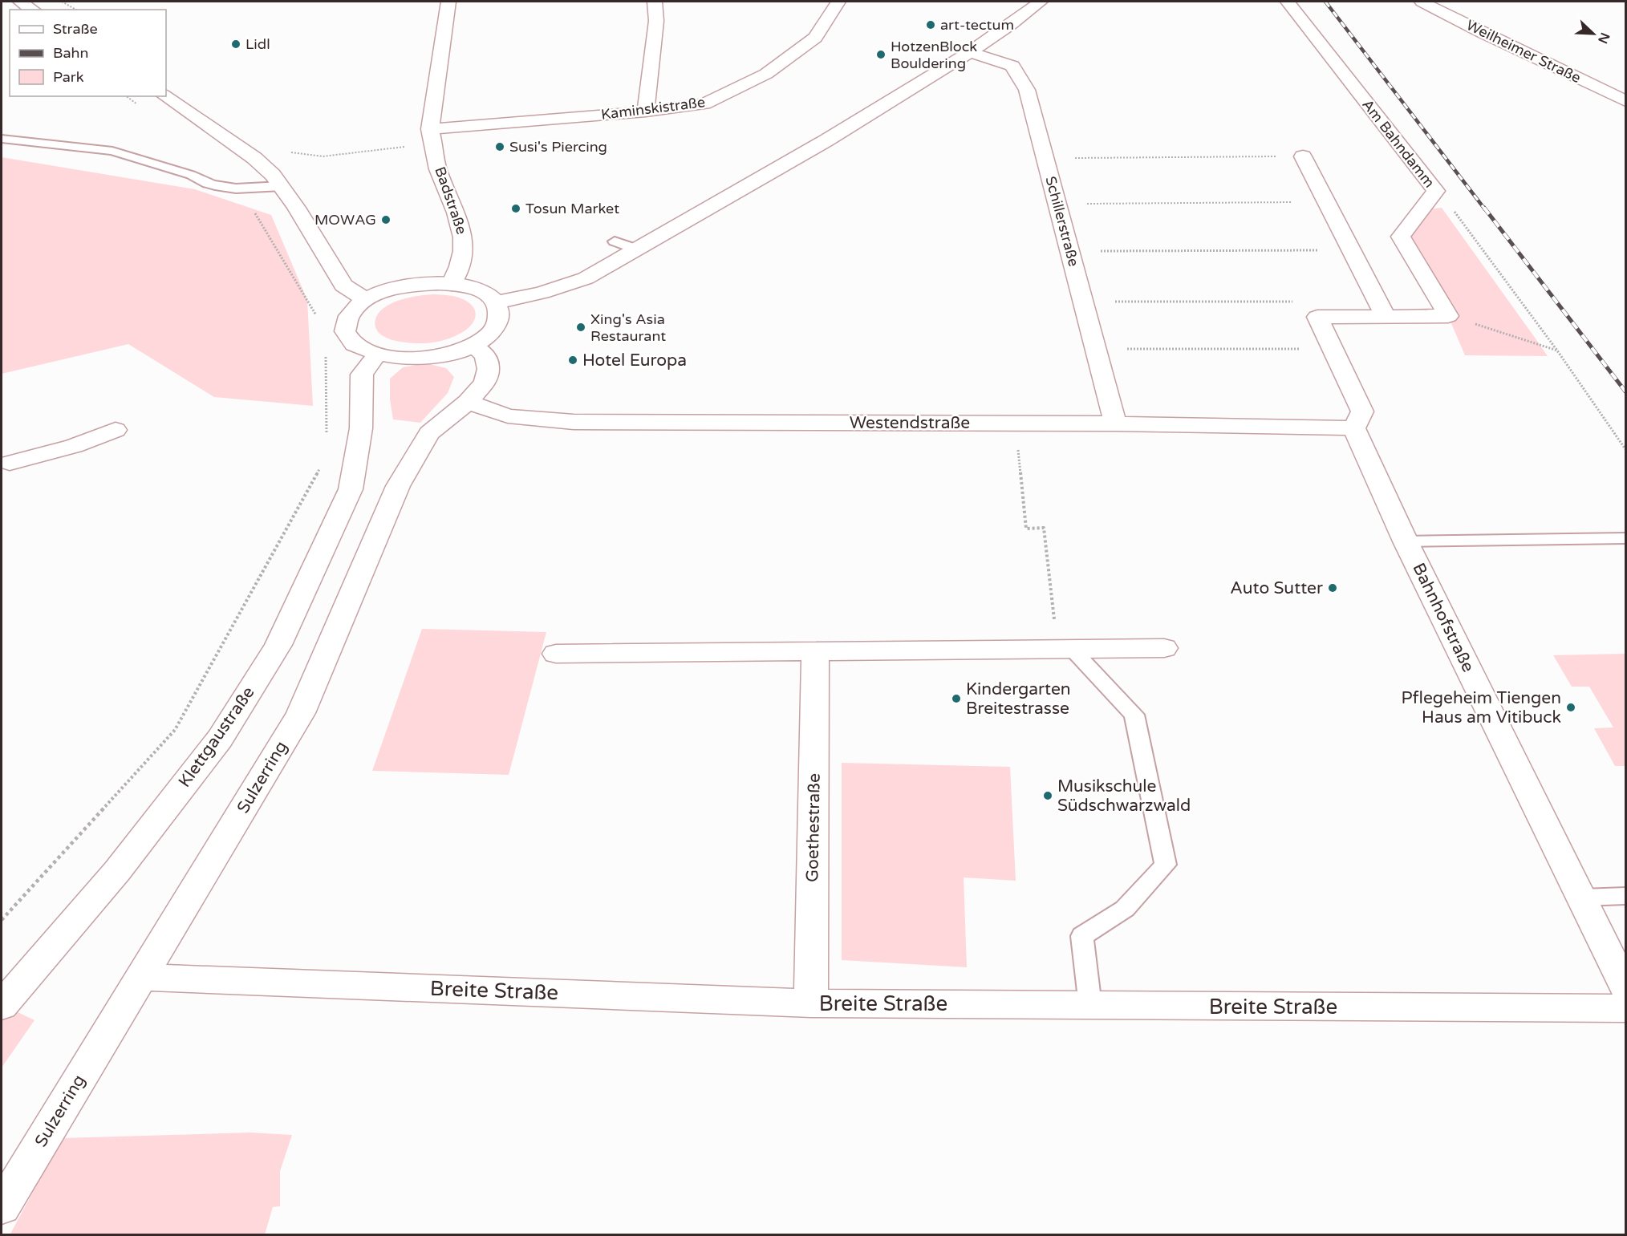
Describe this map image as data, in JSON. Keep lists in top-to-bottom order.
{
  "streets": {
    "street": [
      "Weilheimer Straße",
      "Kaminskistraße",
      "Am Bahndamm",
      "Badstraße",
      "Schillerstraße",
      "Westendstraße",
      "Bahnhofstraße",
      "Klettgaustraße",
      "Sulzerring",
      "Goethestraße",
      "Breite Straße"
    ]
  },
  "crossings": [
    ["Kaminskistraße", "Badstraße"],
    ["Schillerstraße", "Westendstraße"],
    ["Westendstraße", "Bahnhofstraße"],
    ["Westendstraße", "Sulzerring"],
    ["Sulzerring", "Breite Straße"],
    ["Goethestraße", "Breite Straße"]
  ],
  "places": [
    "art-tectum",
    "Lidl",
    "HotzenBlock Bouldering",
    "Susi's Piercing",
    "Tosun Market",
    "MOWAG",
    "Xing's Asia Restaurant",
    "Hotel Europa",
    "Auto Sutter",
    "Kindergarten Breitestrasse",
    "Pflegeheim Tiengen Haus am Vitibuck",
    "Musikschule Südschwarzwald"
  ],
  "legend": ["Straße", "Bahn", "Park"],
  "north": "bottom right"
}
